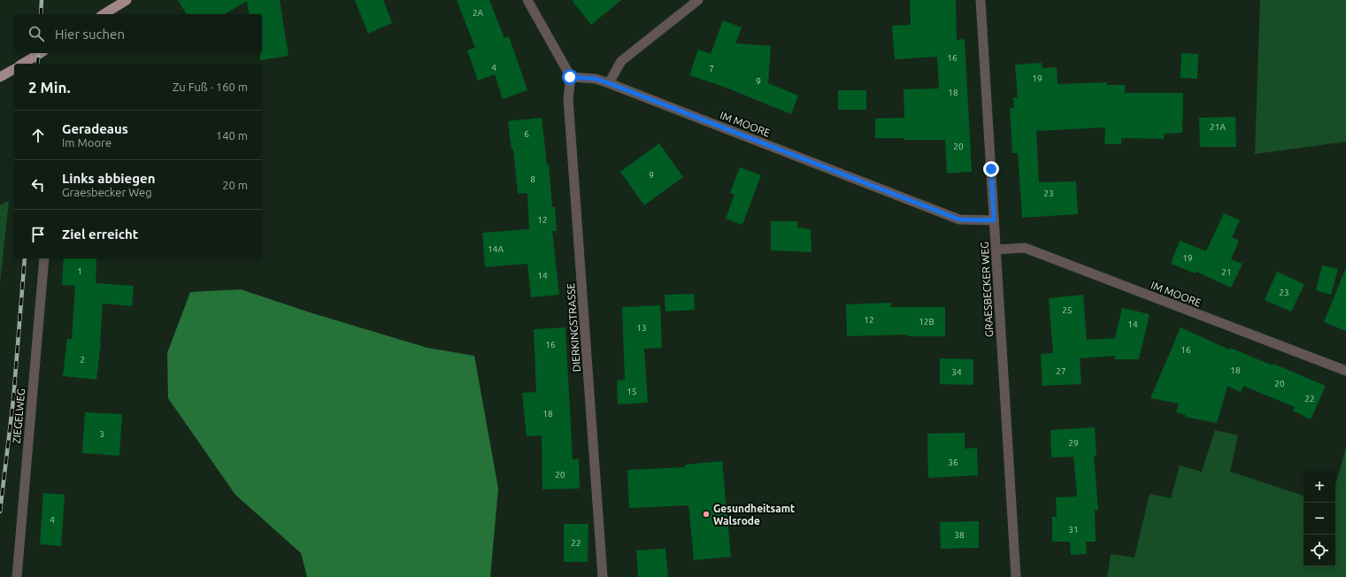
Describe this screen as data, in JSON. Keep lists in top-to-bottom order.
{
  "streets": {
    "street": [
      "IM MOORE",
      "GRAESBECKER WEG",
      "DIERKINGSTRASSE",
      "ZIEGELWEG"
    ]
  },
  "crossings": [
    ["IM MOORE", "GRAESBECKER WEG"],
    ["IM MOORE", "DIERKINGSTRASSE"]
  ],
  "places": ["Gesundheitsamt Walsrode"],
  "house_numbers": [
    "2A",
    "16",
    "4",
    "7",
    "19",
    "9",
    "18",
    "21A",
    "6",
    "20",
    "9",
    "8",
    "23",
    "12",
    "14A",
    "19",
    "1",
    "21",
    "14",
    "23",
    "25",
    "12",
    "12B",
    "14",
    "13",
    "16",
    "16",
    "2",
    "18",
    "27",
    "34",
    "20",
    "15",
    "22",
    "18",
    "3",
    "29",
    "36",
    "20",
    "4",
    "31",
    "38",
    "22"
  ],
  "page": {
    "search": "Hier suchen",
    "heading": ["2 Min.", "Zu Fuß · 160 m"],
    "list": [
      ["Geradeaus", "Im Moore", "140 m"],
      ["Links abbiegen", "Graesbecker Weg", "20 m"],
      "Ziel erreicht"
    ],
    "map_buttons": ["+", "−"]
  }
}
